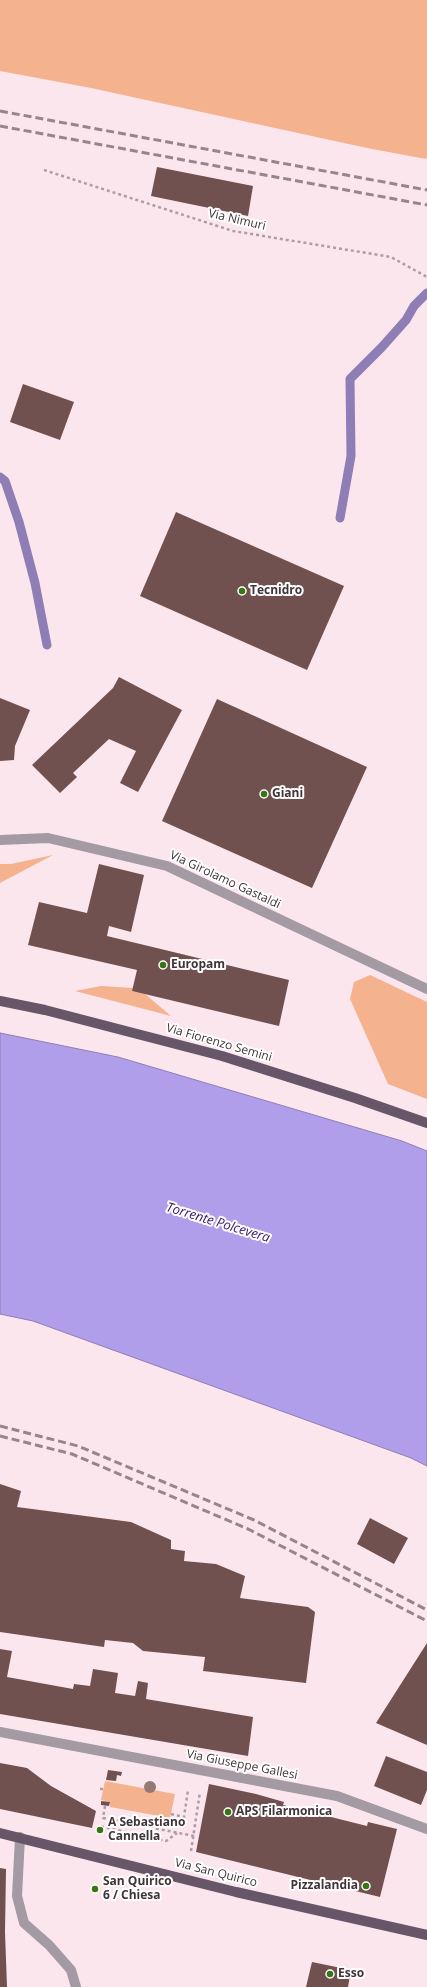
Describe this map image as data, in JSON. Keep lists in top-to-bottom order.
{
  "streets": {
    "main road": ["Via Fiorenzo Semini", "Via San Quirico"],
    "street": ["Via Girolamo Gastaldi", "Via Giuseppe Gallesi"],
    "path": ["Via Nimuri"]
  },
  "water": ["Torrente Polcevera"],
  "places": [
    "Tecnidro",
    "Giani",
    "Europam",
    "APS Filarmonica",
    "A Sebastiano Cannella",
    "Pizzalandia",
    "San Quirico 6 / Chiesa",
    "Esso"
  ]
}
